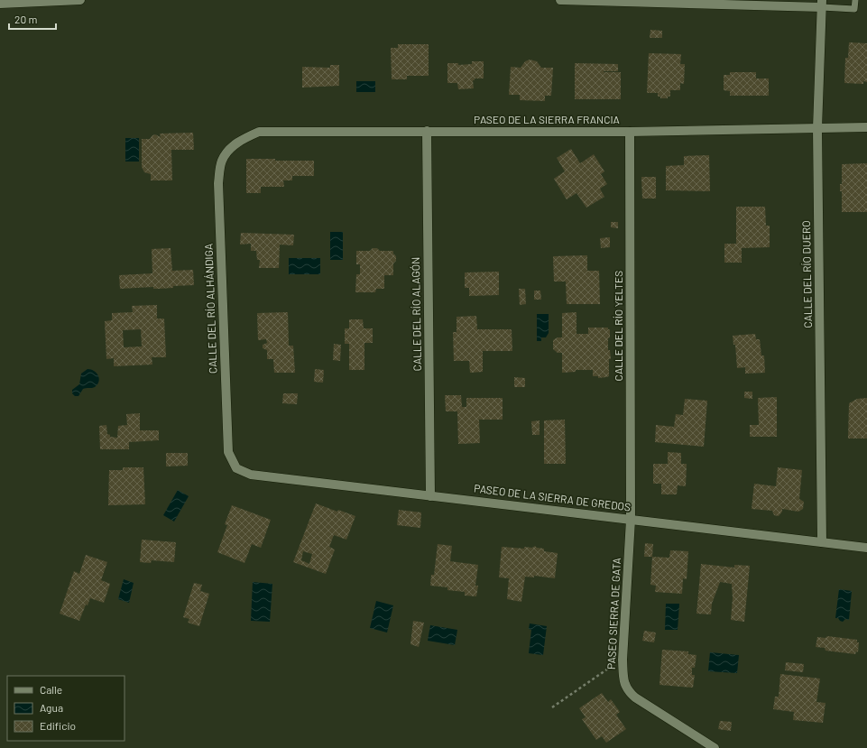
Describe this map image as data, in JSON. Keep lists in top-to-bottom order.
{
  "streets": {
    "street": [
      "PASEO DE LA SIERRA FRANCIA",
      "CALLE DEL RÍO DUERO",
      "CALLE DEL RÍO ALHÁNDIGA",
      "CALLE DEL RÍO ALAGÓN",
      "CALLE DEL RÍO YELTES",
      "PASEO DE LA SIERRA DE GREDOS",
      "PASEO SIERRA DE GATA"
    ]
  },
  "crossings": [
    ["PASEO DE LA SIERRA FRANCIA", "CALLE DEL RÍO DUERO"],
    ["PASEO DE LA SIERRA FRANCIA", "CALLE DEL RÍO ALHÁNDIGA"],
    ["PASEO DE LA SIERRA FRANCIA", "CALLE DEL RÍO ALAGÓN"],
    ["PASEO DE LA SIERRA FRANCIA", "CALLE DEL RÍO YELTES"],
    ["CALLE DEL RÍO DUERO", "PASEO DE LA SIERRA DE GREDOS"],
    ["CALLE DEL RÍO ALHÁNDIGA", "PASEO DE LA SIERRA DE GREDOS"],
    ["CALLE DEL RÍO ALAGÓN", "PASEO DE LA SIERRA DE GREDOS"],
    ["CALLE DEL RÍO YELTES", "PASEO DE LA SIERRA DE GREDOS"],
    ["CALLE DEL RÍO YELTES", "PASEO SIERRA DE GATA"],
    ["PASEO DE LA SIERRA DE GREDOS", "PASEO SIERRA DE GATA"]
  ],
  "legend": ["Calle", "Agua", "Edificio"],
  "scale_bar": "20 m"
}
